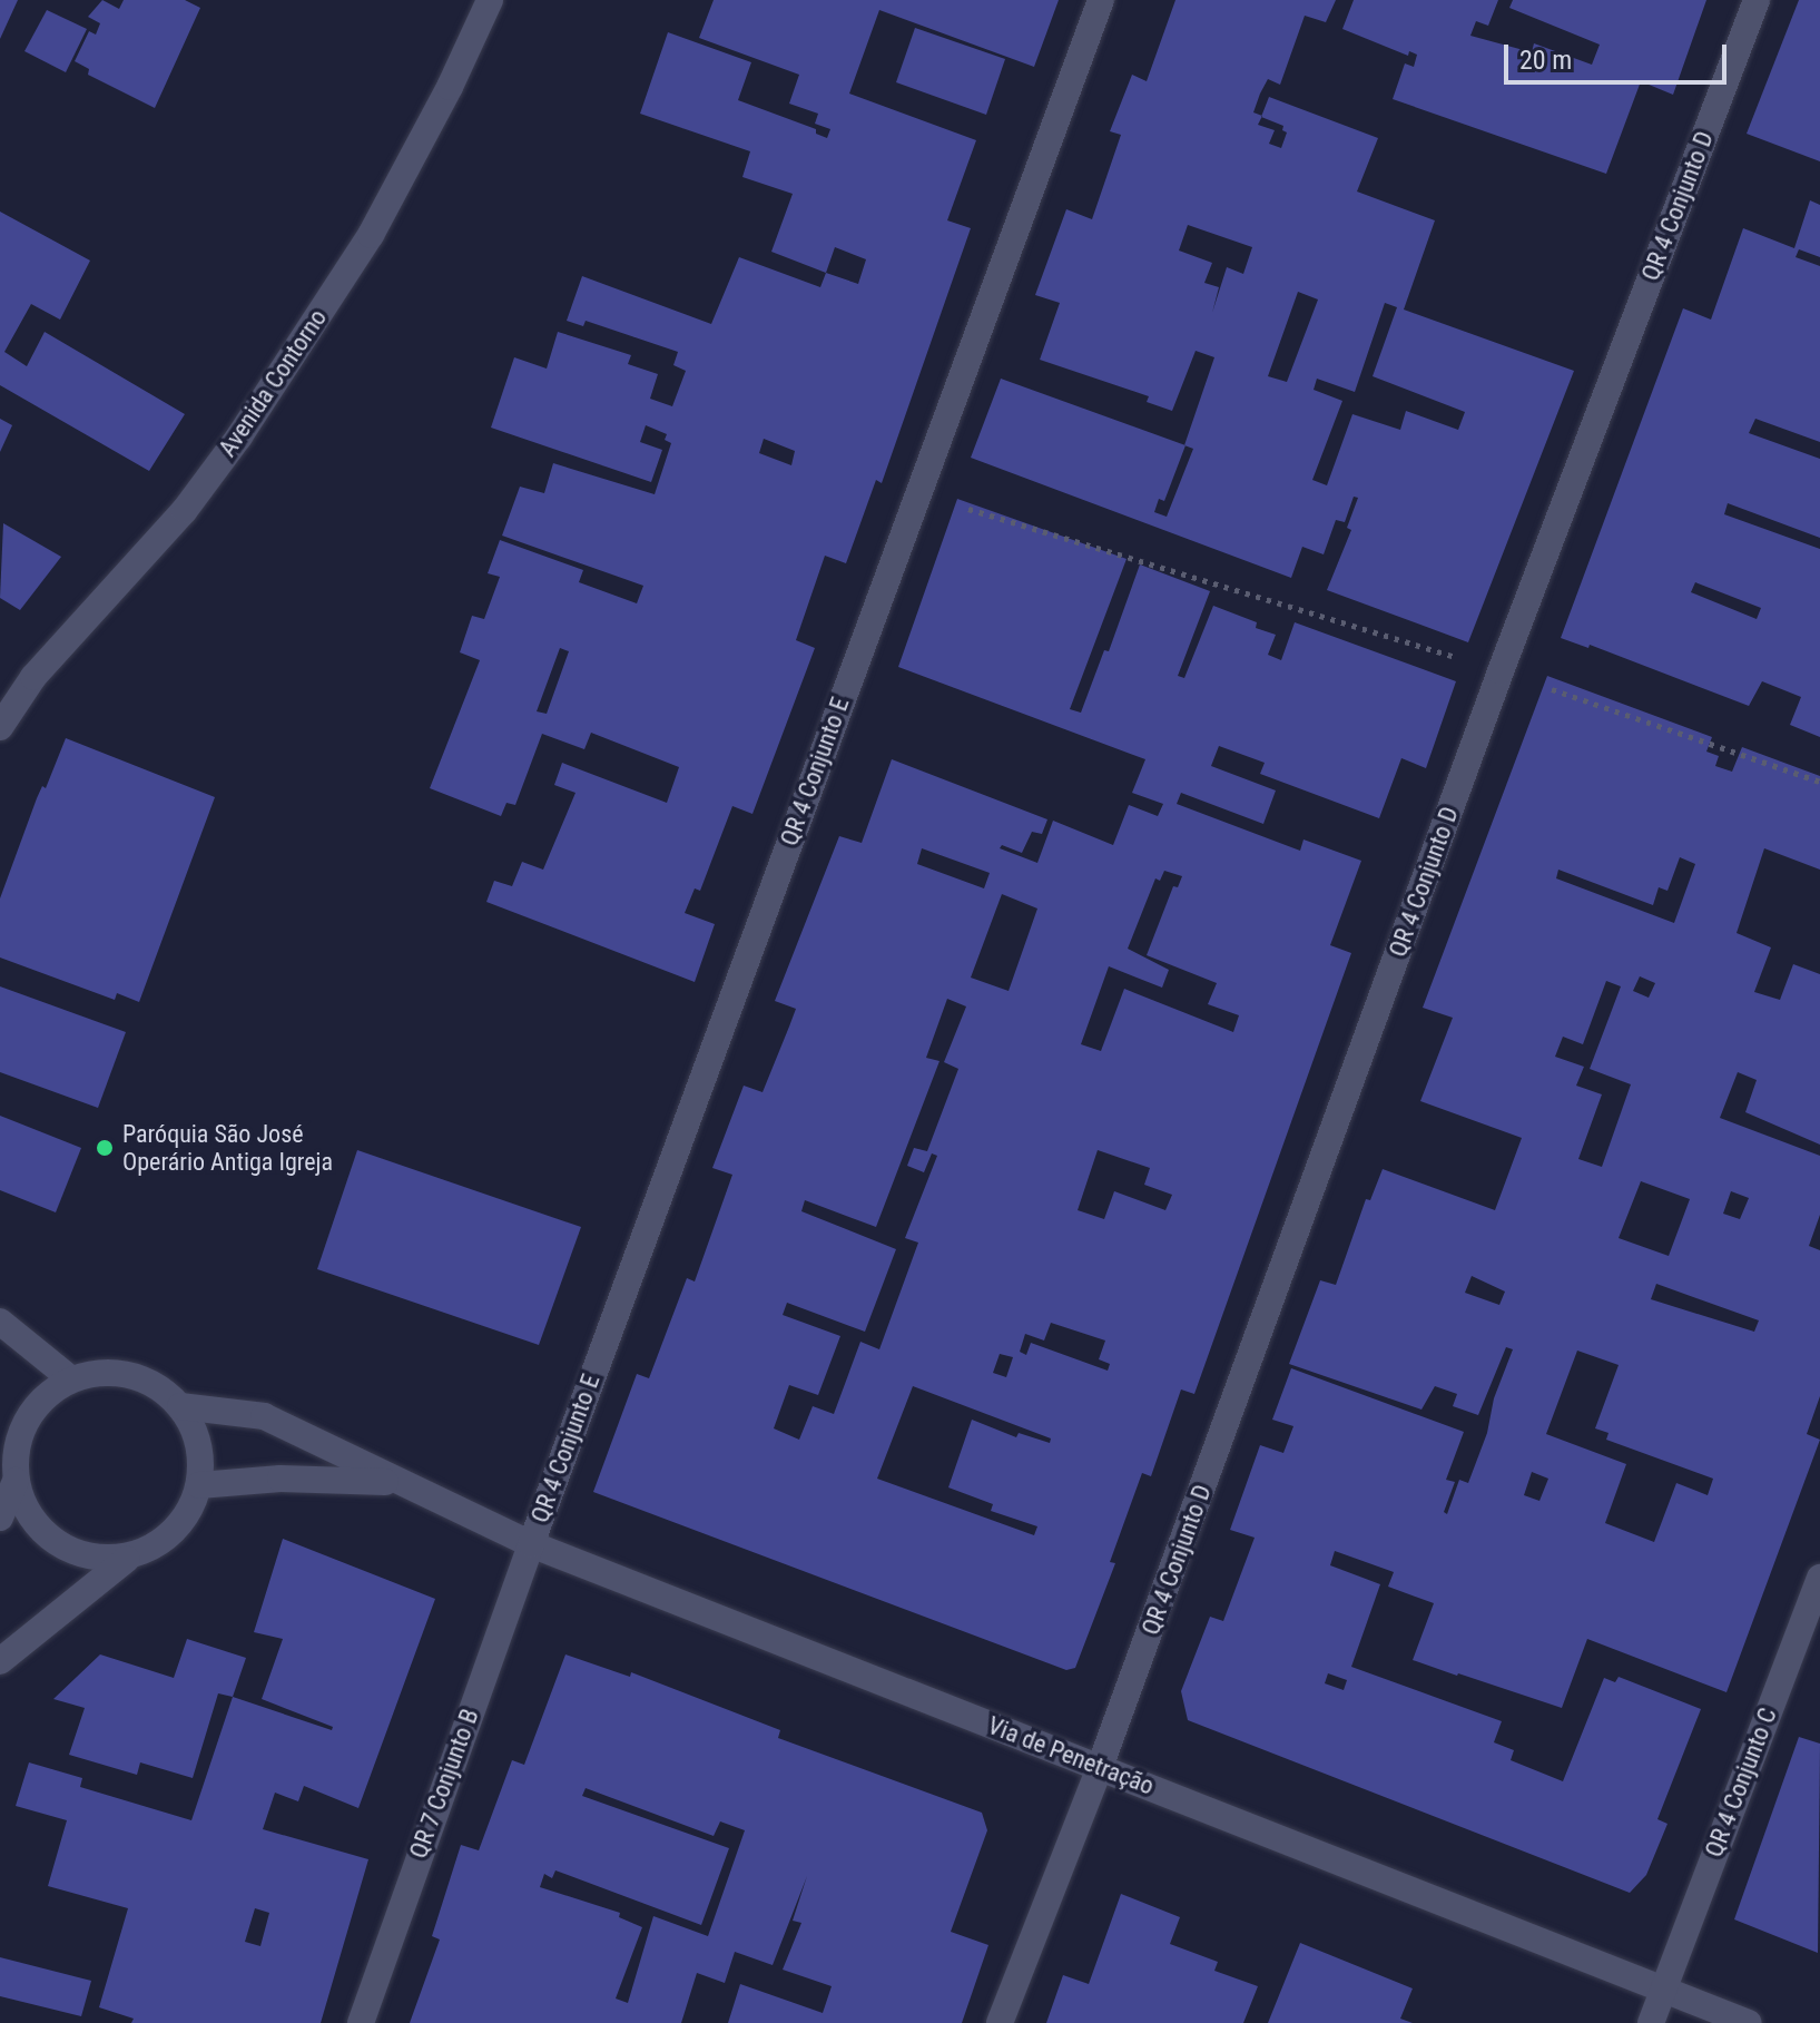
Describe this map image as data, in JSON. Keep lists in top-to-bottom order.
{
  "streets": {
    "street": [
      "QR 4 Conjunto D",
      "Avenida Contorno",
      "QR 4 Conjunto E",
      "Via de Penetração",
      "QR 4 Conjunto C",
      "QR 7 Conjunto B"
    ]
  },
  "crossings": [
    ["QR 4 Conjunto D", "Via de Penetração"],
    ["QR 4 Conjunto E", "Via de Penetração"],
    ["QR 4 Conjunto E", "QR 7 Conjunto B"],
    ["Via de Penetração", "QR 4 Conjunto C"],
    ["Via de Penetração", "QR 7 Conjunto B"]
  ],
  "places": ["Paróquia São José Operário Antiga Igreja"],
  "scale_bar": "20 m"
}
